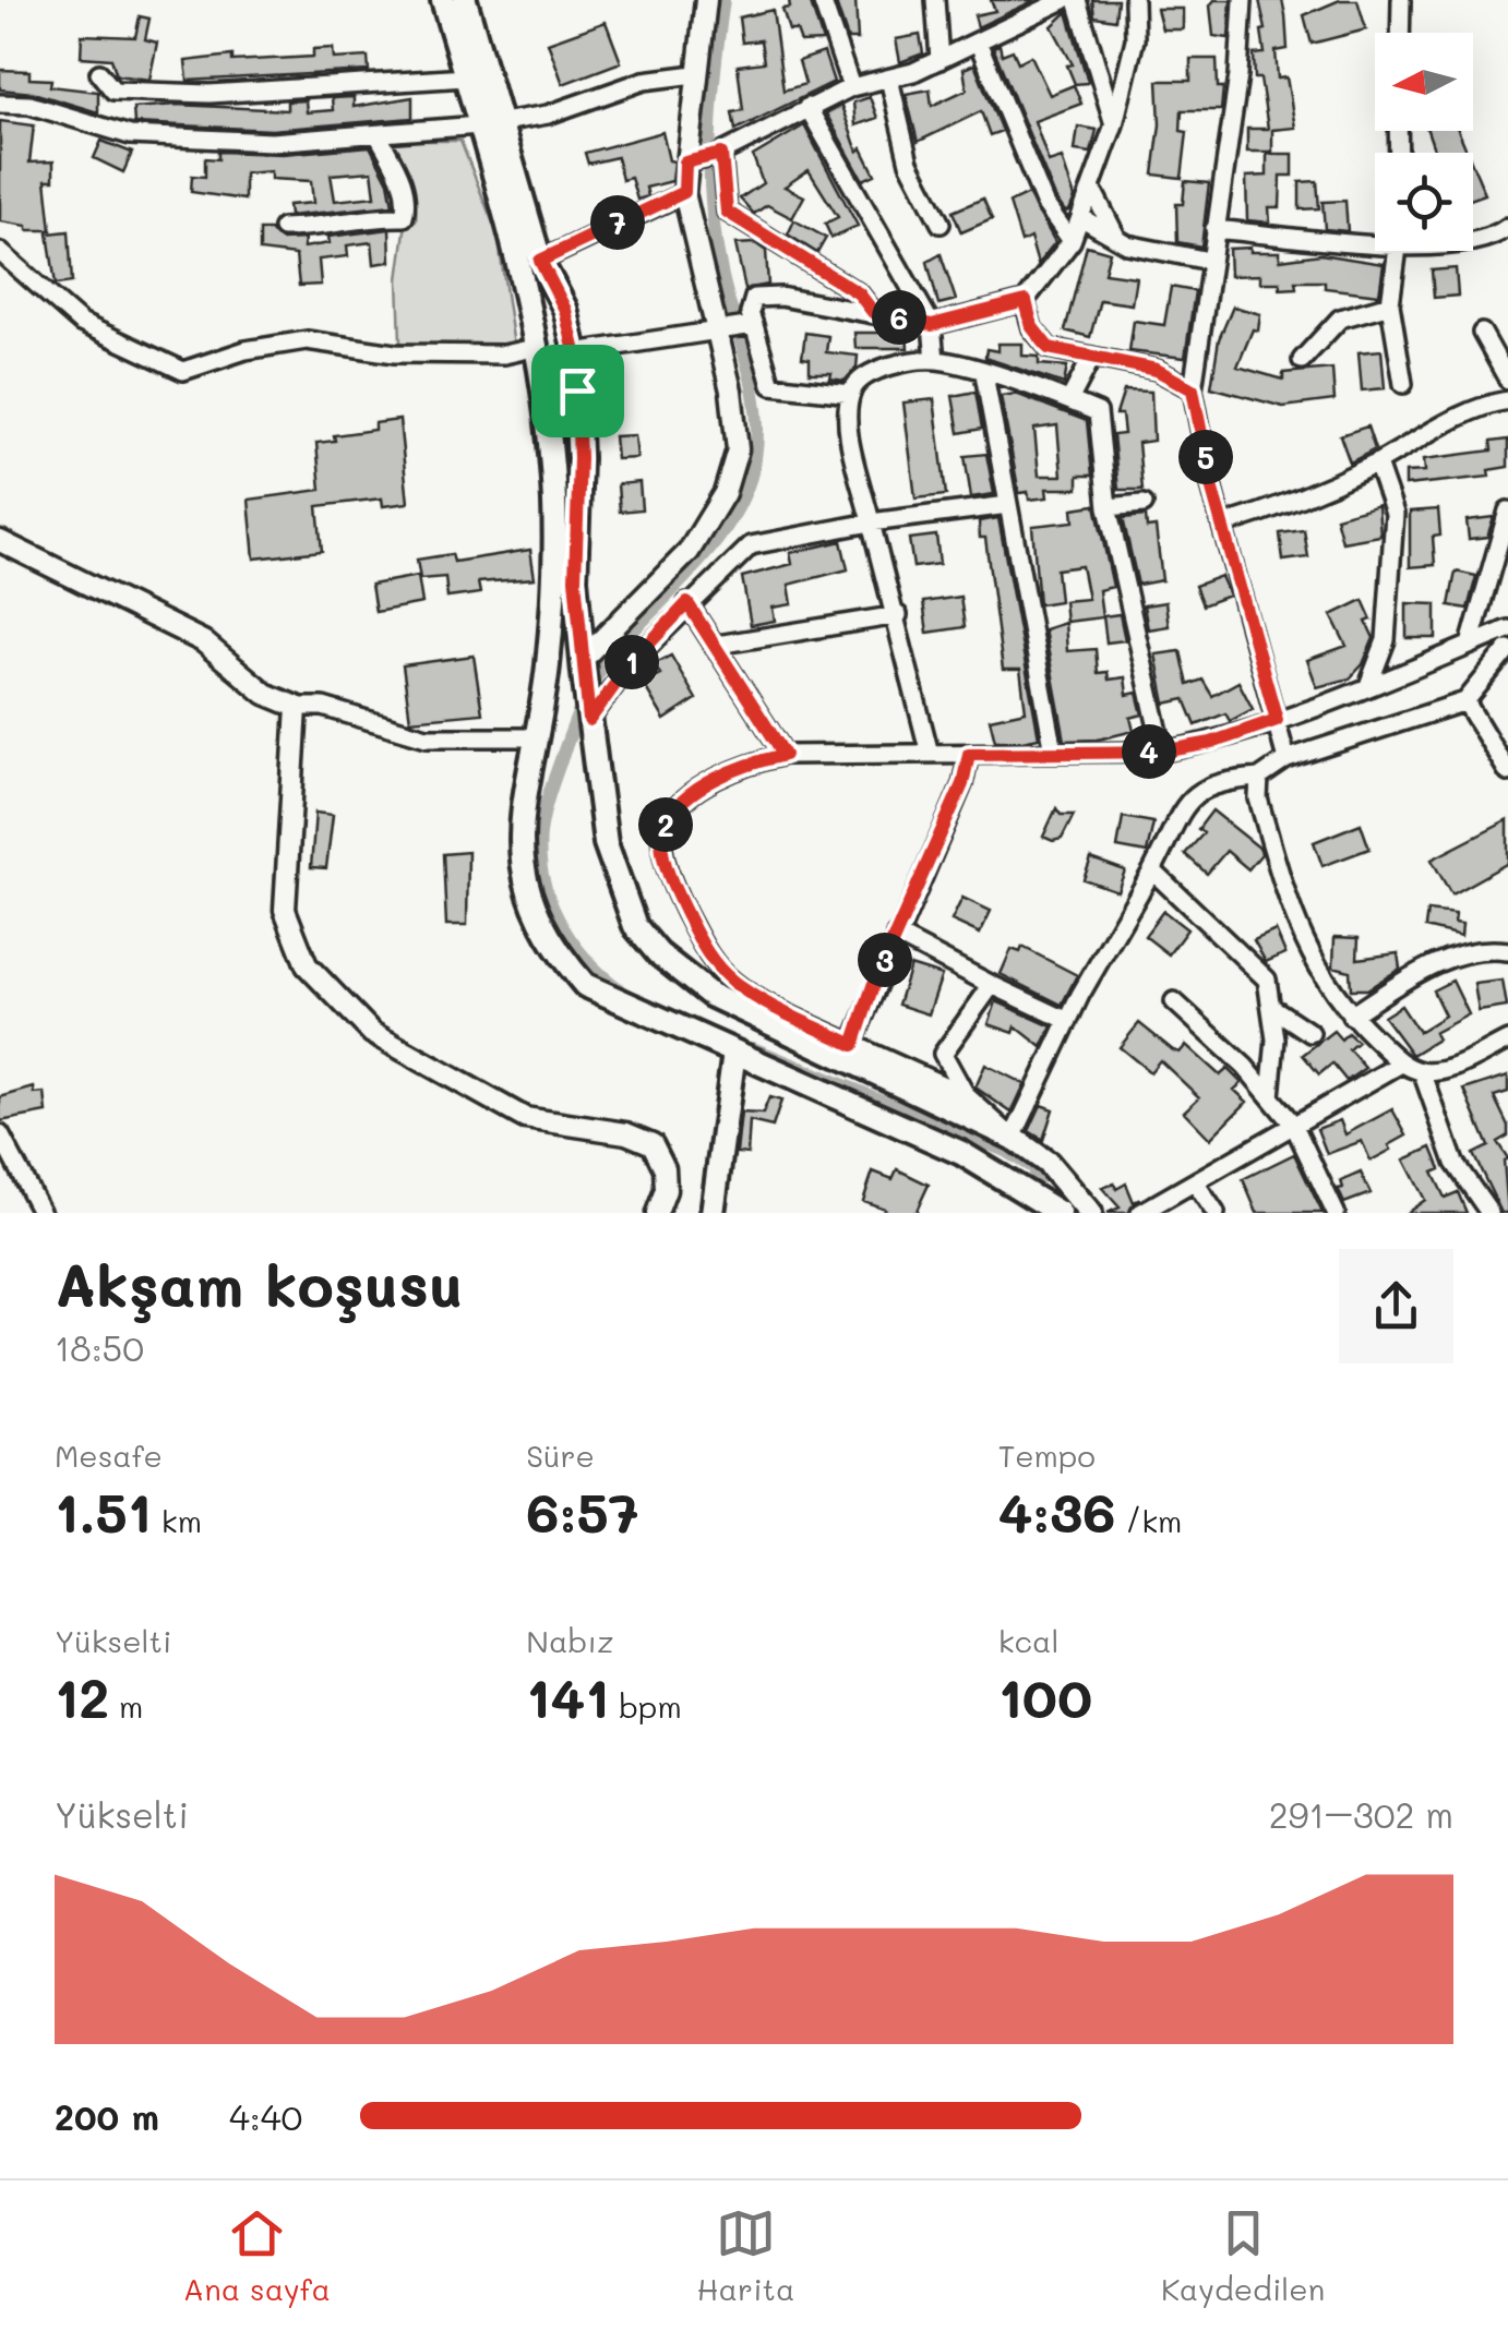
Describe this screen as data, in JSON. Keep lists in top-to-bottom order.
{
  "north": "left",
  "page": {
    "pins": [
      "7",
      "6",
      "5",
      "1",
      "4",
      "2",
      "3"
    ],
    "heading": ["Akşam koşusu", "18:50"],
    "stats": [
      ["Mesafe", "1.51 km"],
      ["Süre", "6:57"],
      ["Tempo", "4:36 /km"],
      ["Yükselti", "12 m"],
      ["Nabız", "141 bpm"],
      ["kcal", "100"]
    ],
    "chart": ["Yükselti", "291–302 m"],
    "list": [
      {
        "name": "200 m",
        "note": "4:40"
      }
    ],
    "tabs": ["Ana sayfa", "Harita", "Kaydedilen"]
  }
}
